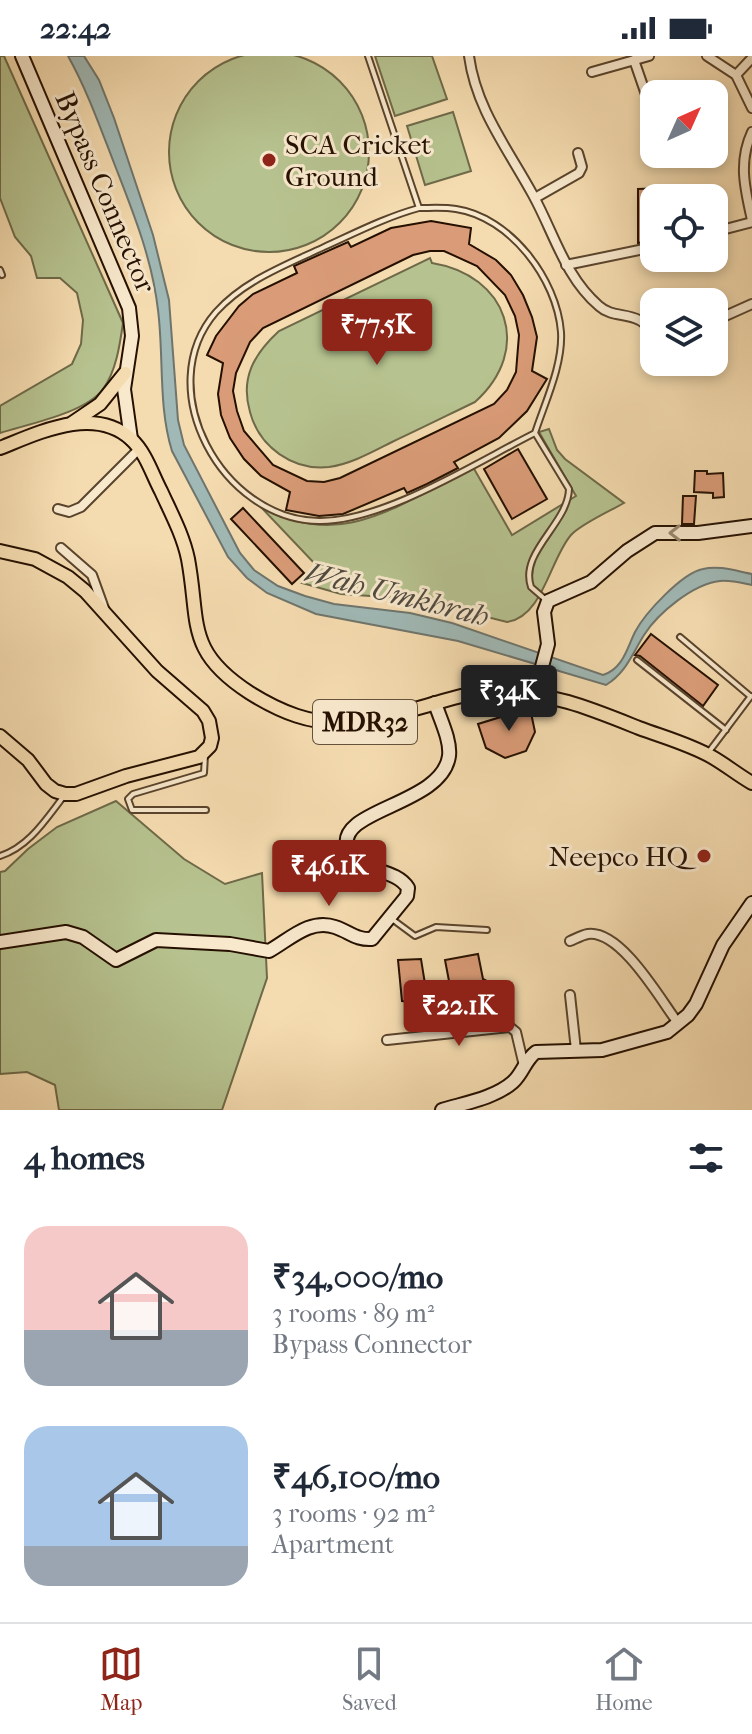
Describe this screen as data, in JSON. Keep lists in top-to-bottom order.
{
  "streets": {
    "main road": ["Bypass Connector", "MDR32"]
  },
  "water": ["Wah Umkhrah"],
  "places": ["SCA Cricket Ground", "Neepco HQ"],
  "north": "top right",
  "page": {
    "status": "22:42",
    "price": [
      "₹77.5K",
      "₹34K",
      "₹46.1K",
      "₹22.1K"
    ],
    "heading": "4 homes",
    "list": [
      {
        "name": "₹34,000/mo",
        "note": "3 rooms · 89 m² · Bypass Connector"
      },
      {
        "name": "₹46,100/mo",
        "note": "3 rooms · 92 m² · Apartment"
      }
    ],
    "tabs": ["Map", "Saved", "Home"]
  }
}
